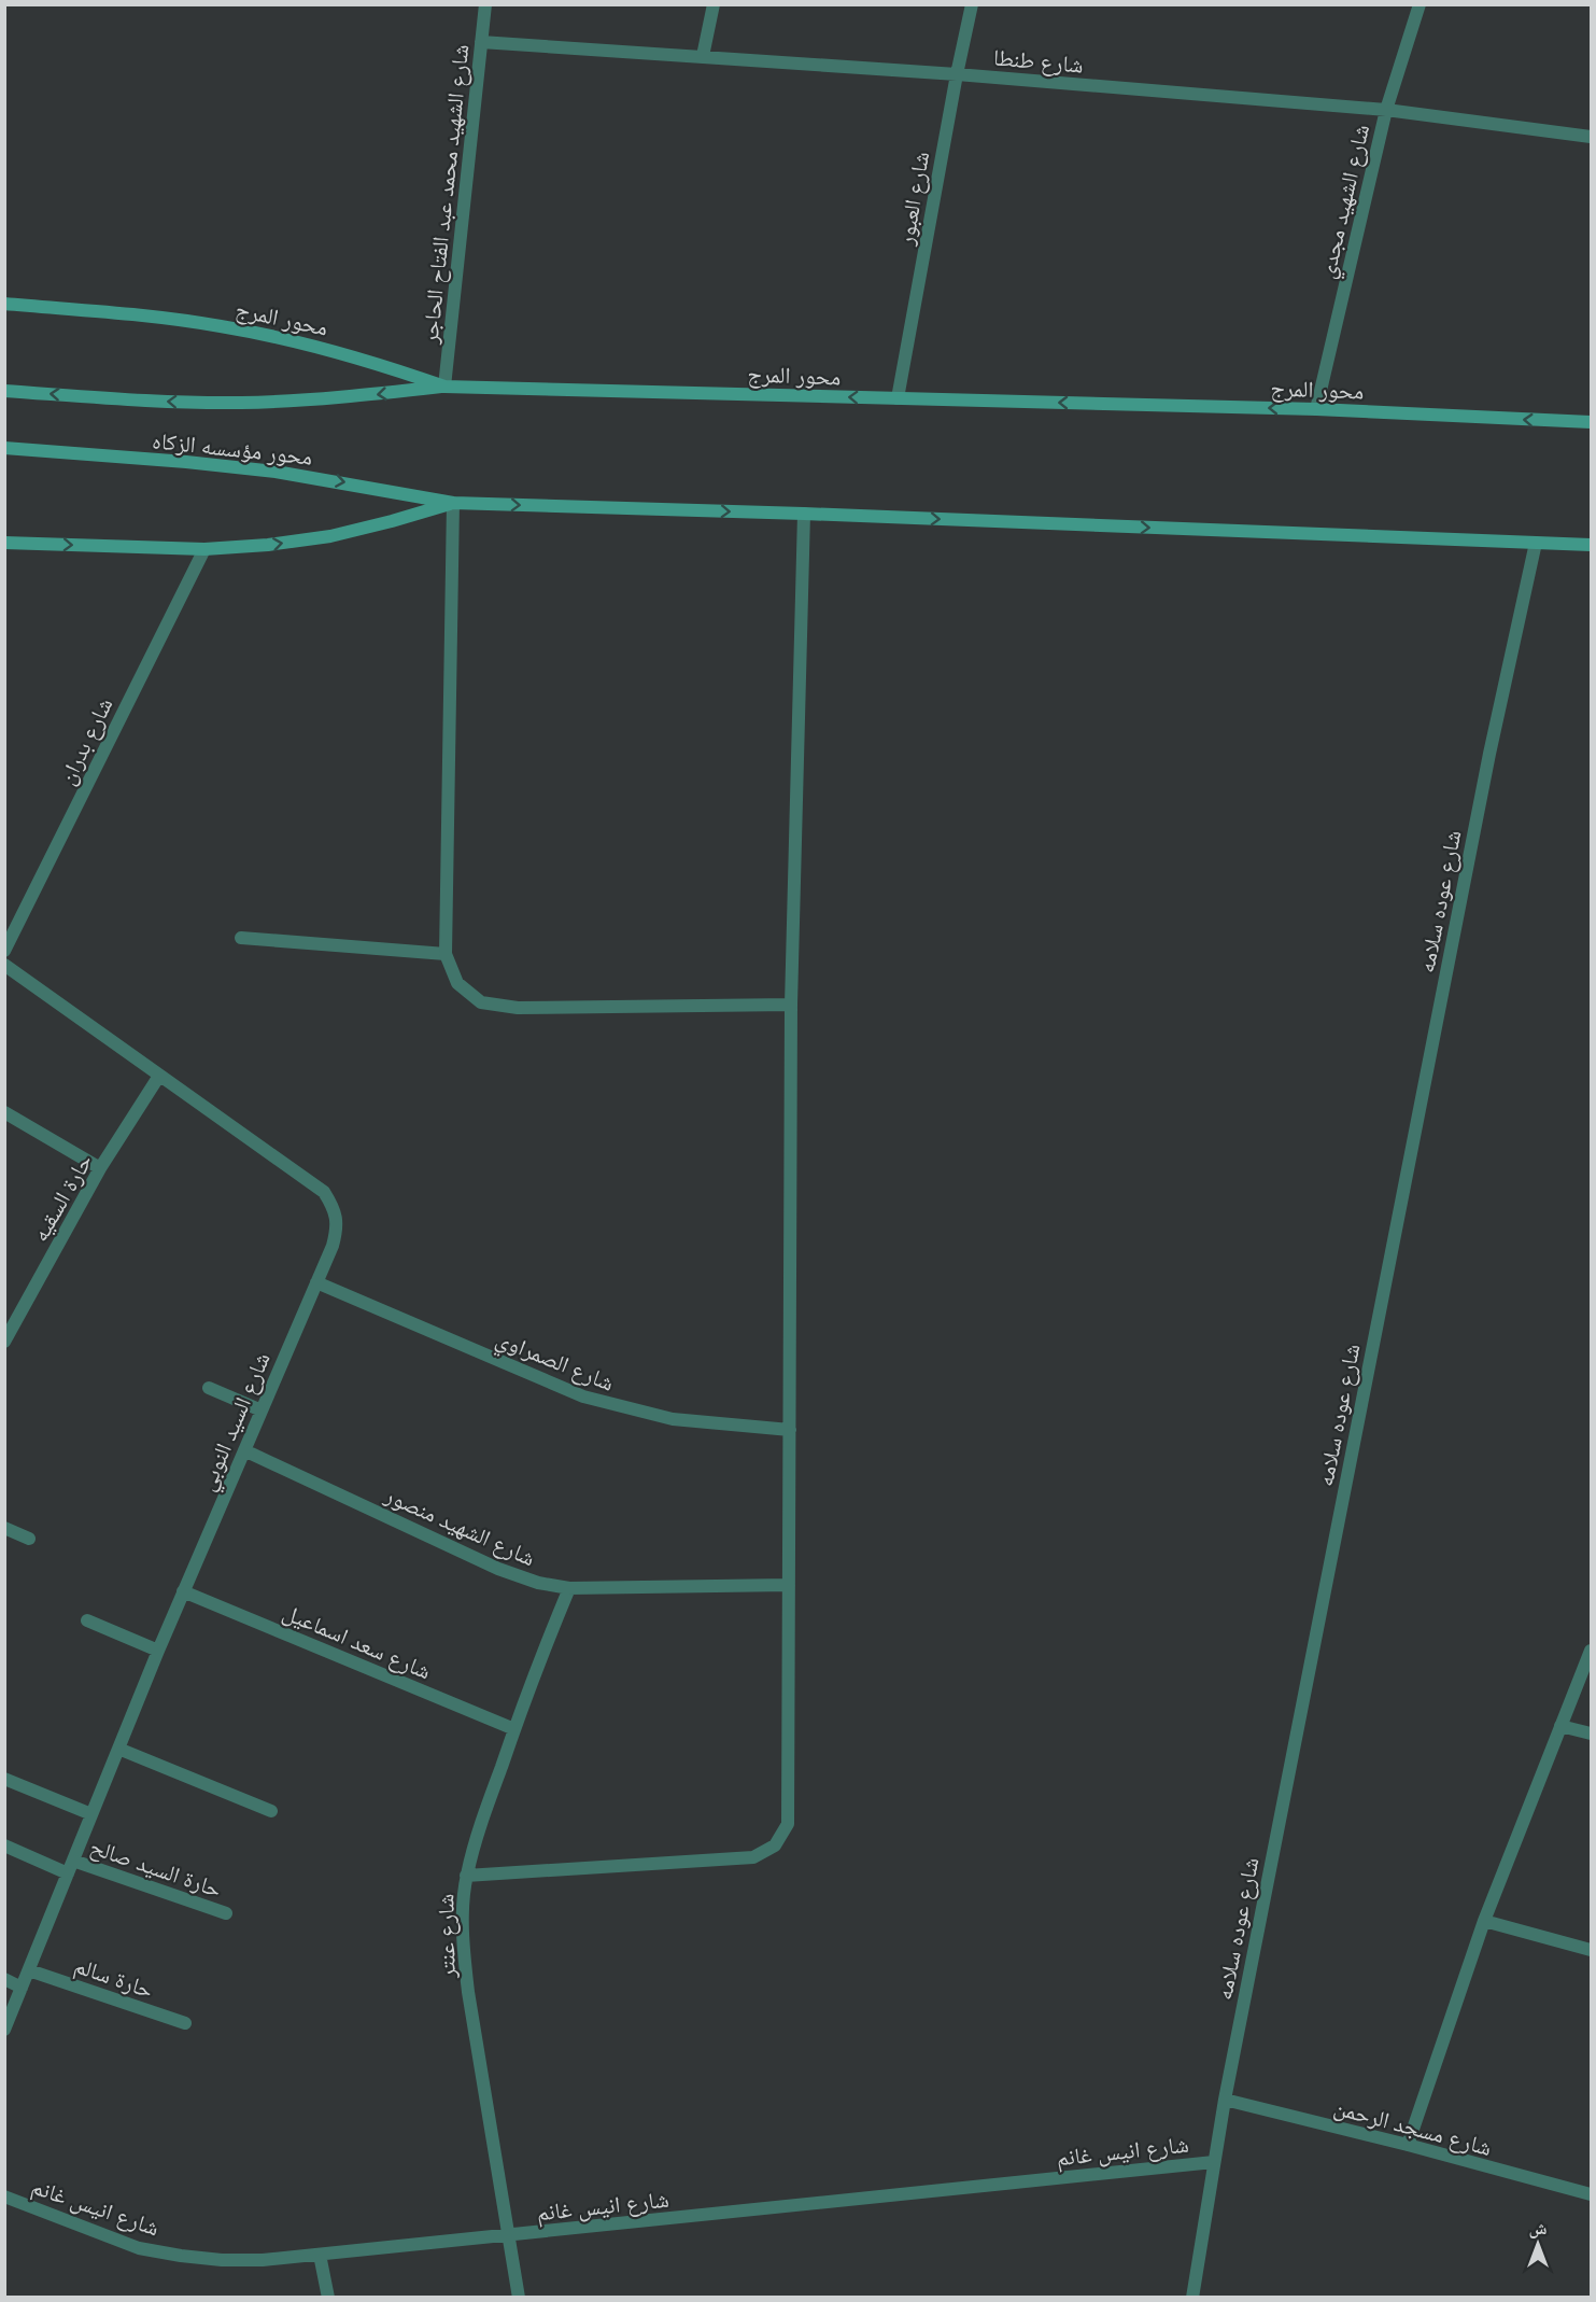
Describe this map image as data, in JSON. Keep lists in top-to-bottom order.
{
  "streets": {
    "main road": ["محور المرج", "محور مؤسسه الزكاه"],
    "street": [
      "شارع طنطا",
      "شارع الشهيد محمد عبد الفتاح الحاجر",
      "شارع العبور",
      "شارع الشهيد مجدي",
      "شارع بدران",
      "شارع عوده سلامه",
      "حارة السقيه",
      "شارع الصمراوي",
      "شارع السيد النوبي",
      "شارع الشهيد منصور",
      "شارع سعد اسماعيل",
      "حارة السيد صالح",
      "شارع عنتر",
      "حارة سالم",
      "شارع مسجد الرحمن",
      "شارع انيس غانم"
    ]
  },
  "crossings": [
    ["شارع طنطا", "شارع الشهيد محمد عبد الفتاح الحاجر"],
    ["شارع طنطا", "شارع العبور"],
    ["شارع طنطا", "شارع الشهيد مجدي"],
    ["شارع الشهيد محمد عبد الفتاح الحاجر", "محور المرج"],
    ["شارع الشهيد محمد عبد الفتاح الحاجر", "محور مؤسسه الزكاه"],
    ["شارع العبور", "محور المرج"],
    ["شارع الشهيد مجدي", "محور المرج"],
    ["محور المرج", "محور مؤسسه الزكاه"],
    ["شارع عوده سلامه", "شارع مسجد الرحمن"],
    ["شارع عوده سلامه", "شارع انيس غانم"],
    ["حارة السقيه", "شارع السيد النوبي"],
    ["شارع الصمراوي", "شارع السيد النوبي"],
    ["شارع السيد النوبي", "شارع الشهيد منصور"],
    ["شارع السيد النوبي", "شارع سعد اسماعيل"],
    ["شارع السيد النوبي", "حارة السيد صالح"],
    ["شارع السيد النوبي", "حارة سالم"],
    ["شارع الشهيد منصور", "شارع عنتر"],
    ["شارع سعد اسماعيل", "شارع عنتر"],
    ["شارع عنتر", "شارع انيس غانم"]
  ],
  "one_way": ["محور المرج"],
  "north": "top"
}
